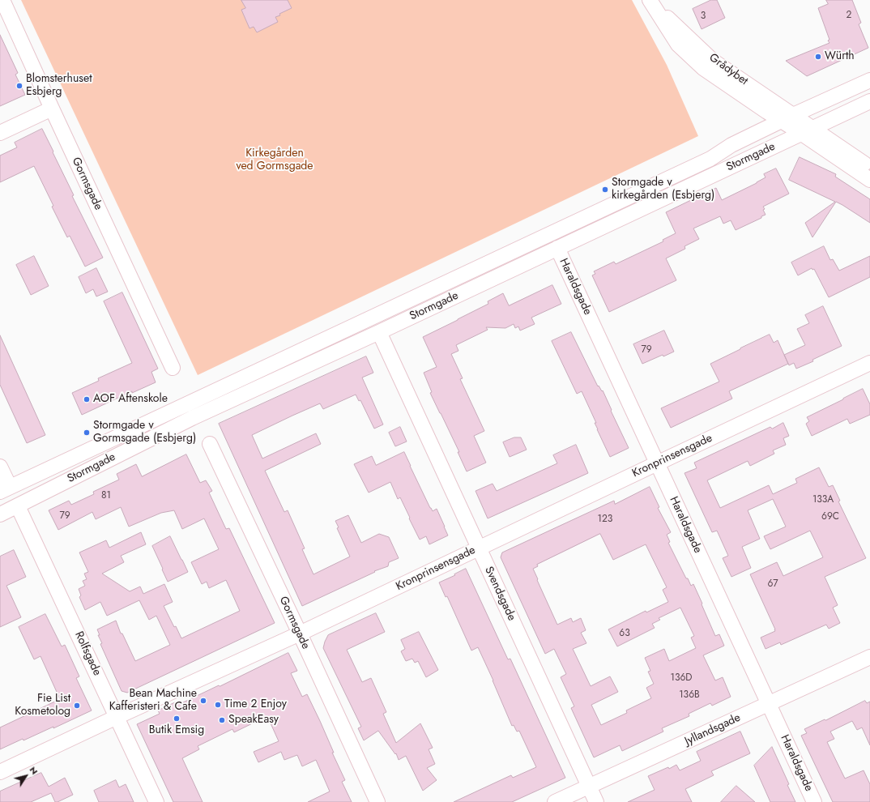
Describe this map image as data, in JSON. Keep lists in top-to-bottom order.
{
  "streets": {
    "street": [
      "Grådybet",
      "Stormgade",
      "Gormsgade",
      "Haraldsgade",
      "Kronprinsensgade",
      "Svendsgade",
      "Rolfsgade",
      "Jyllandsgade"
    ]
  },
  "crossings": [
    ["Grådybet", "Stormgade"],
    ["Stormgade", "Haraldsgade"],
    ["Stormgade", "Svendsgade"],
    ["Stormgade", "Rolfsgade"],
    ["Gormsgade", "Kronprinsensgade"],
    ["Haraldsgade", "Kronprinsensgade"],
    ["Haraldsgade", "Jyllandsgade"],
    ["Kronprinsensgade", "Svendsgade"],
    ["Kronprinsensgade", "Rolfsgade"],
    ["Svendsgade", "Jyllandsgade"]
  ],
  "parks": ["Kirkegården ved Gormsgade"],
  "places": [
    "Würth",
    "Blomsterhuset Esbjerg",
    "Stormgade v kirkegården (Esbjerg)",
    "AOF Aftenskole",
    "Stormgade v Gormsgade (Esbjerg)",
    "Bean Machine Kafferisteri & Cafe",
    "Time 2 Enjoy",
    "Fie List Kosmetolog",
    "Butik Emsig",
    "SpeakEasy"
  ],
  "house_numbers": [
    "2",
    "3",
    "79",
    "81",
    "133A",
    "79",
    "69C",
    "123",
    "67",
    "63",
    "136D",
    "136B"
  ],
  "north": "top right"
}
